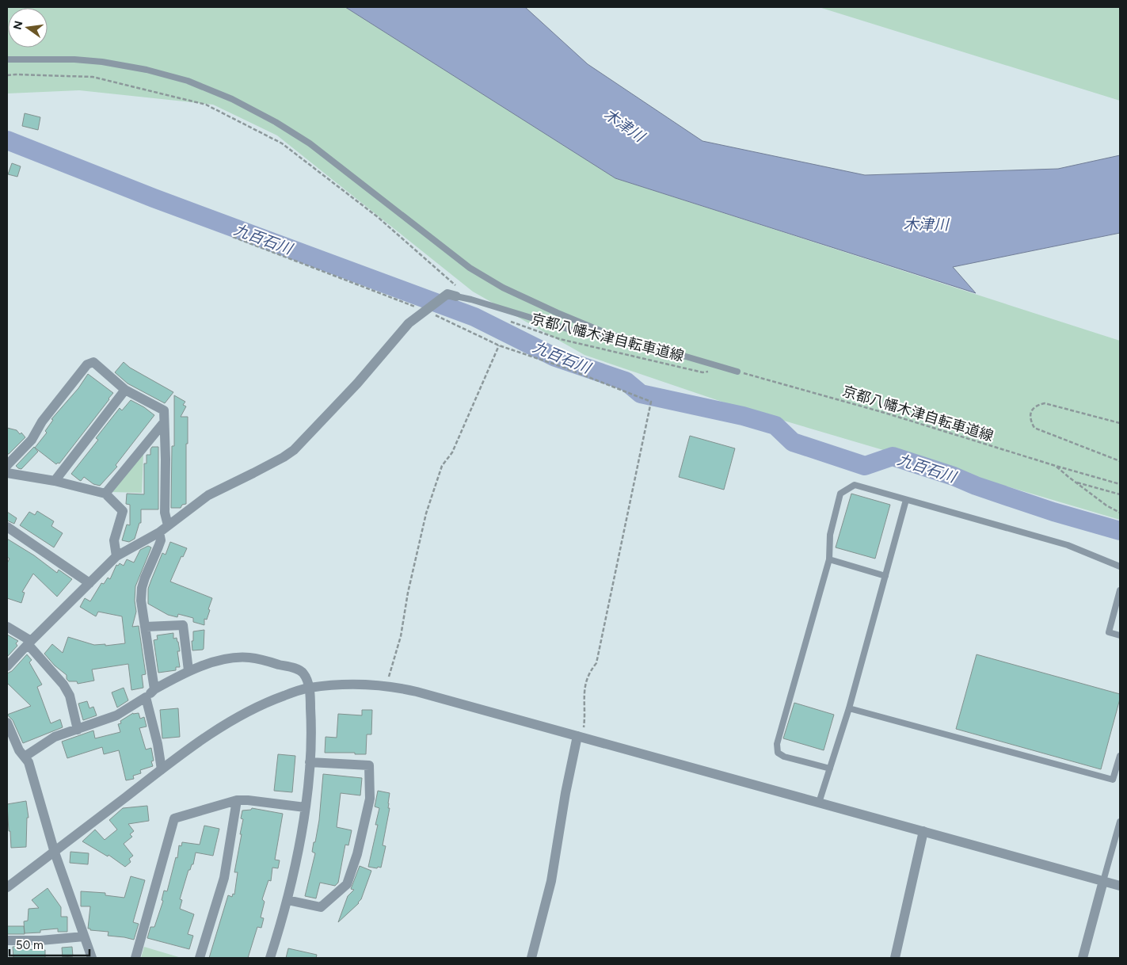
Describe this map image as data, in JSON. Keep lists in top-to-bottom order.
{
  "streets": {
    "path": ["京都八幡木津自転車道線"]
  },
  "water": ["木津川", "九百石川"],
  "scale_bar": "50 m",
  "north": "left"
}
